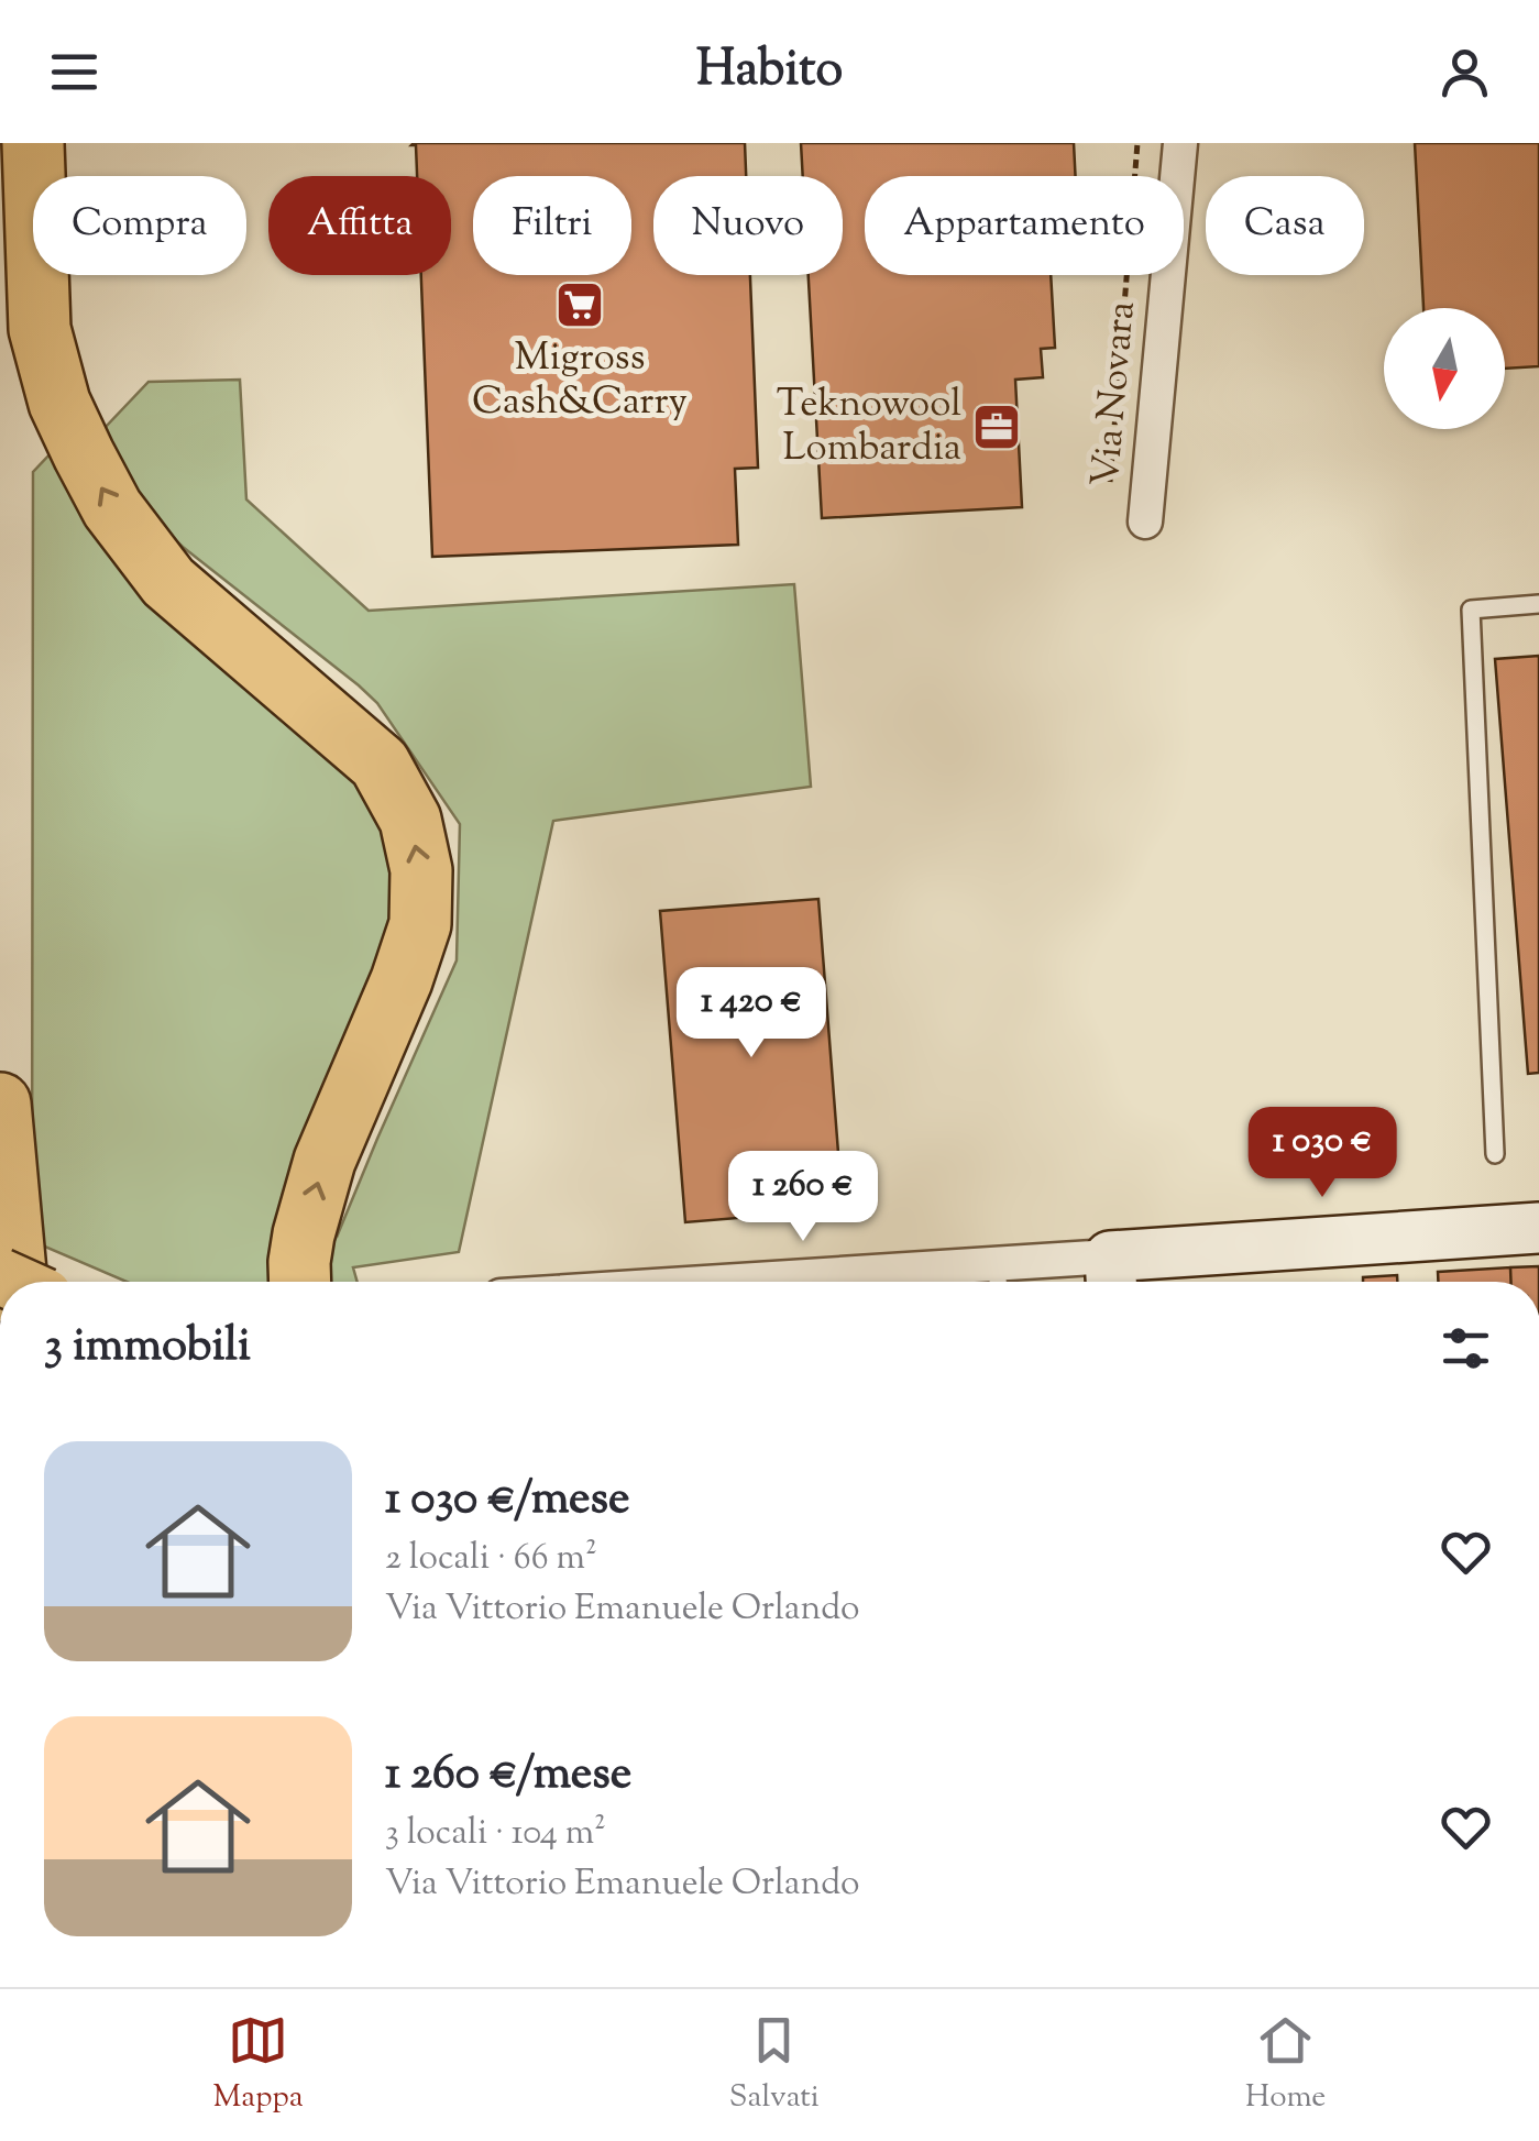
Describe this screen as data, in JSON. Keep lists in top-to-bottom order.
{
  "streets": {
    "street": ["Via Novara"]
  },
  "places": {
    "supermarket": ["Migross Cash&Carry"],
    "office": ["Teknowool Lombardia"]
  },
  "north": "bottom",
  "page": {
    "header": "Habito",
    "chip": [
      "Compra",
      "Affitta",
      "Filtri",
      "Nuovo",
      "Appartamento",
      "Casa"
    ],
    "price": ["1 420 €", "1 030 €", "1 260 €"],
    "heading": "3 immobili",
    "list": [
      {
        "name": "1 030 €/mese",
        "note": "2 locali · 66 m² · Via Vittorio Emanuele Orlando"
      },
      {
        "name": "1 260 €/mese",
        "note": "3 locali · 104 m² · Via Vittorio Emanuele Orlando"
      }
    ],
    "tabs": ["Mappa", "Salvati", "Home"]
  }
}
